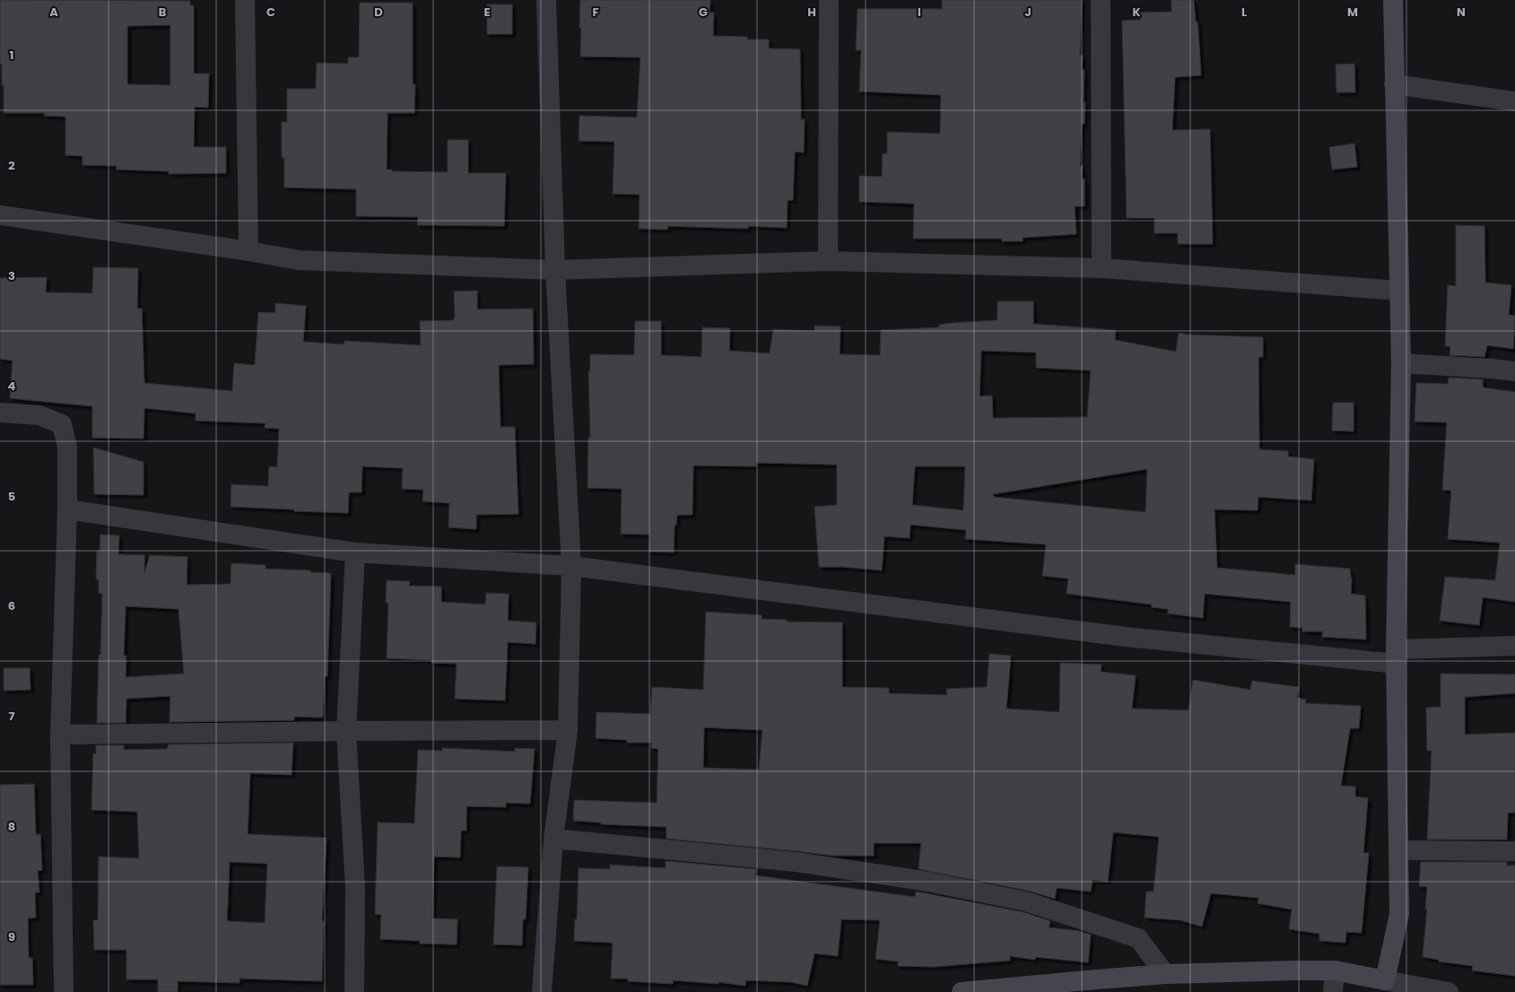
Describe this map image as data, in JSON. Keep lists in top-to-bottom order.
{
  "grid": {
    "columns": [
      "A",
      "B",
      "C",
      "D",
      "E",
      "F",
      "G",
      "H",
      "I",
      "J",
      "K",
      "L",
      "M",
      "N"
    ],
    "rows": [
      "1",
      "2",
      "3",
      "4",
      "5",
      "6",
      "7",
      "8",
      "9"
    ]
  }
}
